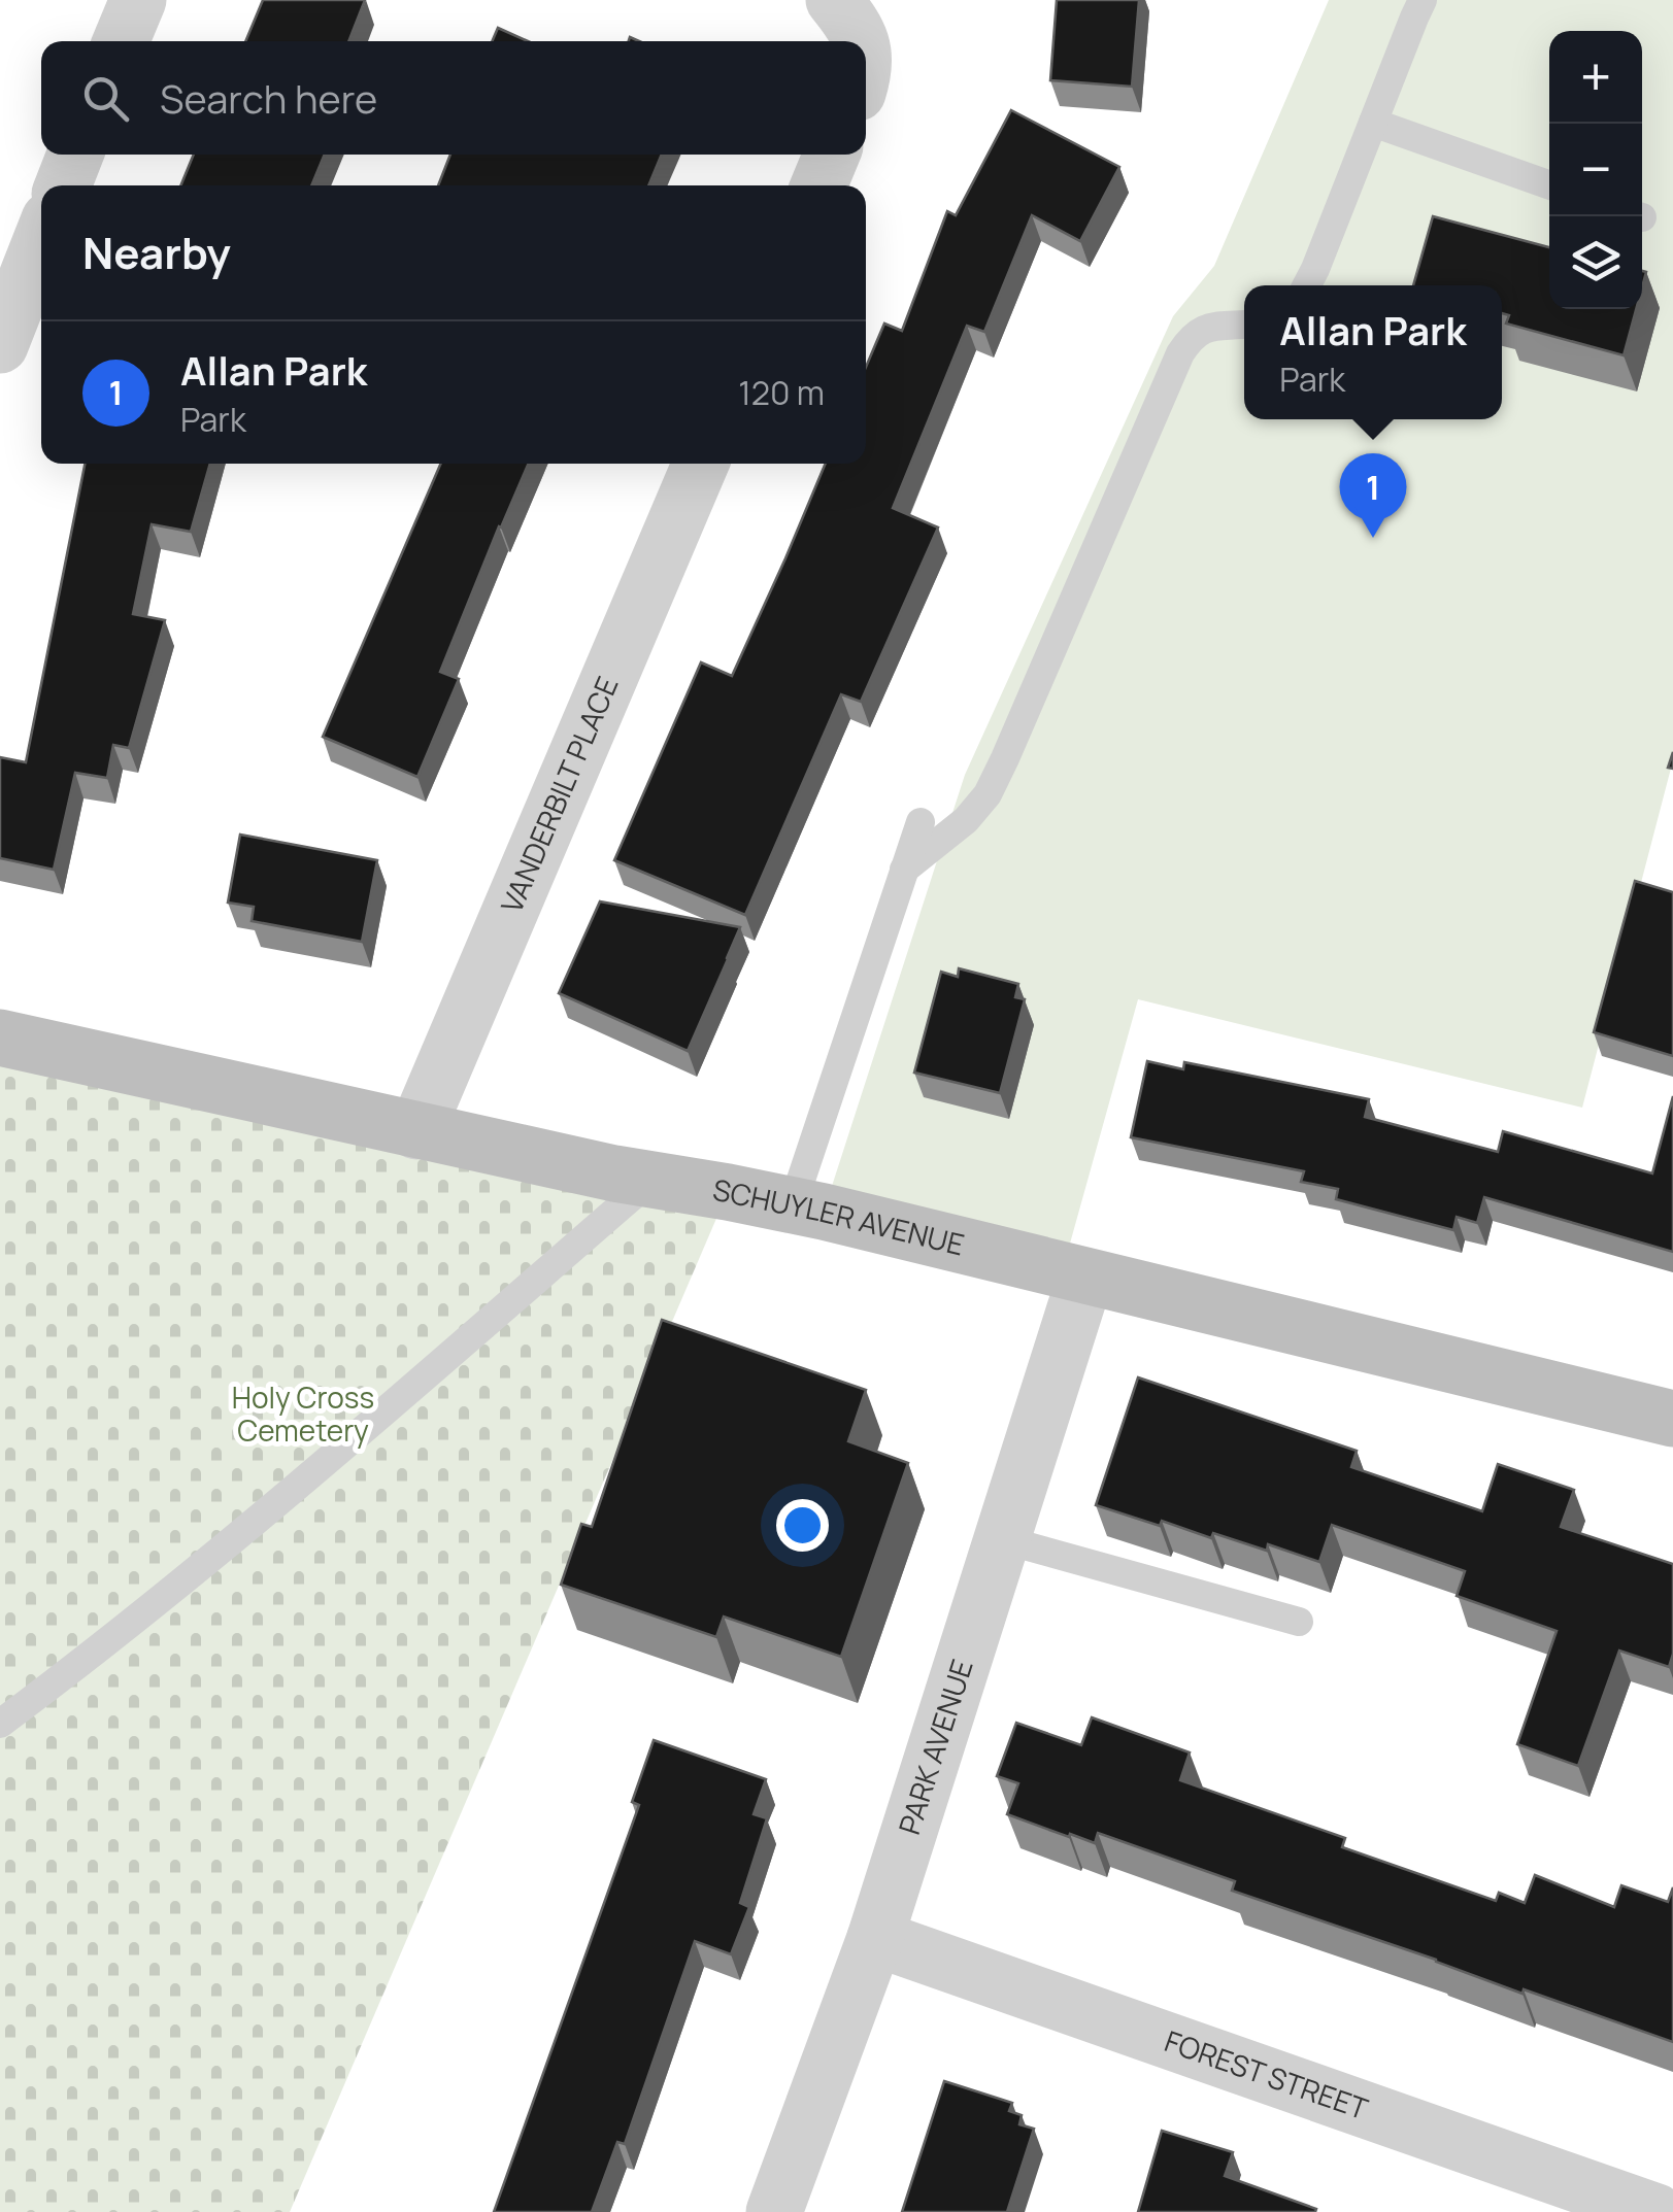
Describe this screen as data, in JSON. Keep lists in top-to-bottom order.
{
  "streets": {
    "street": [
      "VANDERBILT PLACE",
      "SCHUYLER AVENUE",
      "PARK AVENUE",
      "FOREST STREET"
    ]
  },
  "crossings": [
    ["VANDERBILT PLACE", "SCHUYLER AVENUE"],
    ["SCHUYLER AVENUE", "PARK AVENUE"],
    ["PARK AVENUE", "FOREST STREET"]
  ],
  "parks": ["Holy Cross Cemetery"],
  "page": {
    "map_buttons": ["+", "−"],
    "search": "Search here",
    "heading": "Nearby",
    "popup": ["Allan Park", "Park"],
    "list": [
      {
        "mark": "1",
        "name": "Allan Park",
        "note": "Park",
        "value": "120 m"
      }
    ],
    "pins": "1"
  }
}
